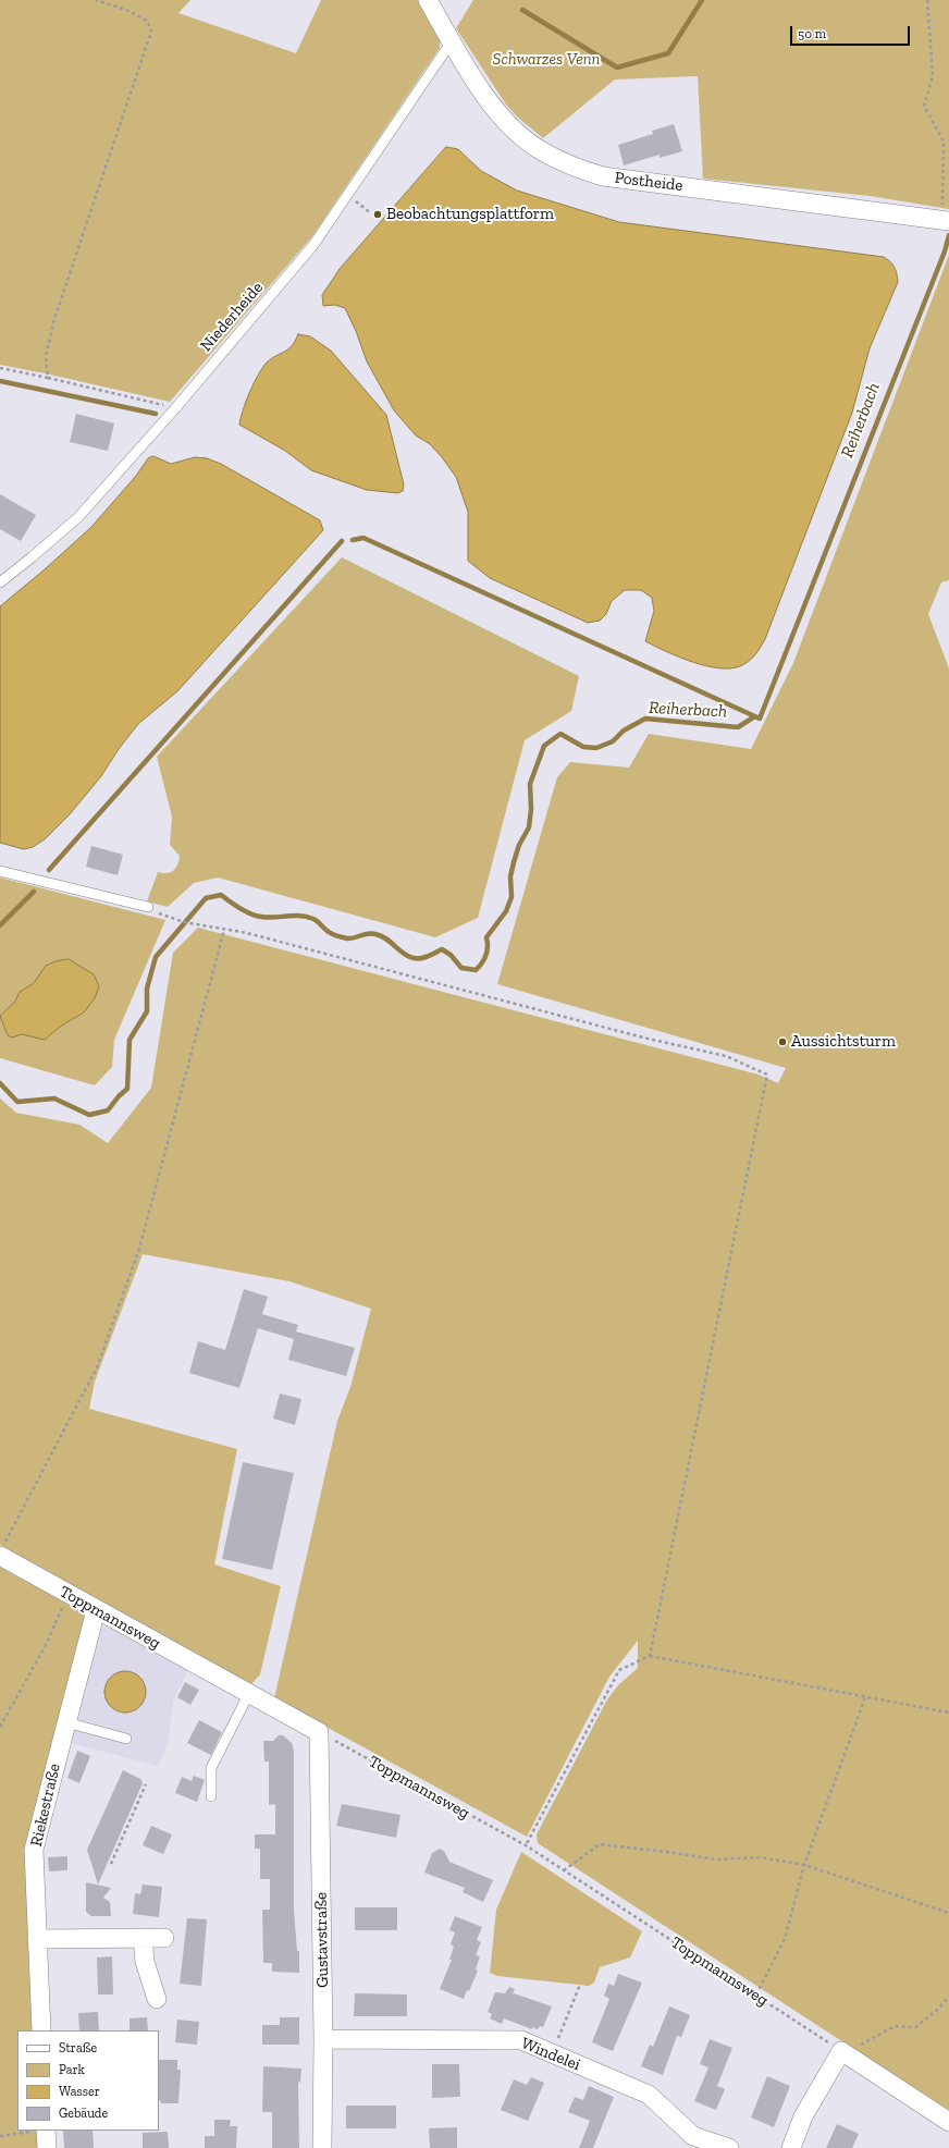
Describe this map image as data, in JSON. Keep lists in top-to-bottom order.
{
  "streets": {
    "street": [
      "Postheide",
      "Toppmannsweg",
      "Riekestraße",
      "Gustavstraße",
      "Windelei"
    ],
    "lane": ["Niederheide"]
  },
  "crossings": [
    ["Postheide", "Niederheide"],
    ["Toppmannsweg", "Riekestraße"],
    ["Toppmannsweg", "Gustavstraße"],
    ["Gustavstraße", "Windelei"]
  ],
  "water": ["Reiherbach"],
  "parks": ["Schwarzes Venn"],
  "places": ["Beobachtungsplattform", "Aussichtsturm"],
  "legend": [
    "Straße",
    "Park",
    "Wasser",
    "Gebäude"
  ],
  "scale_bar": "50 m"
}
